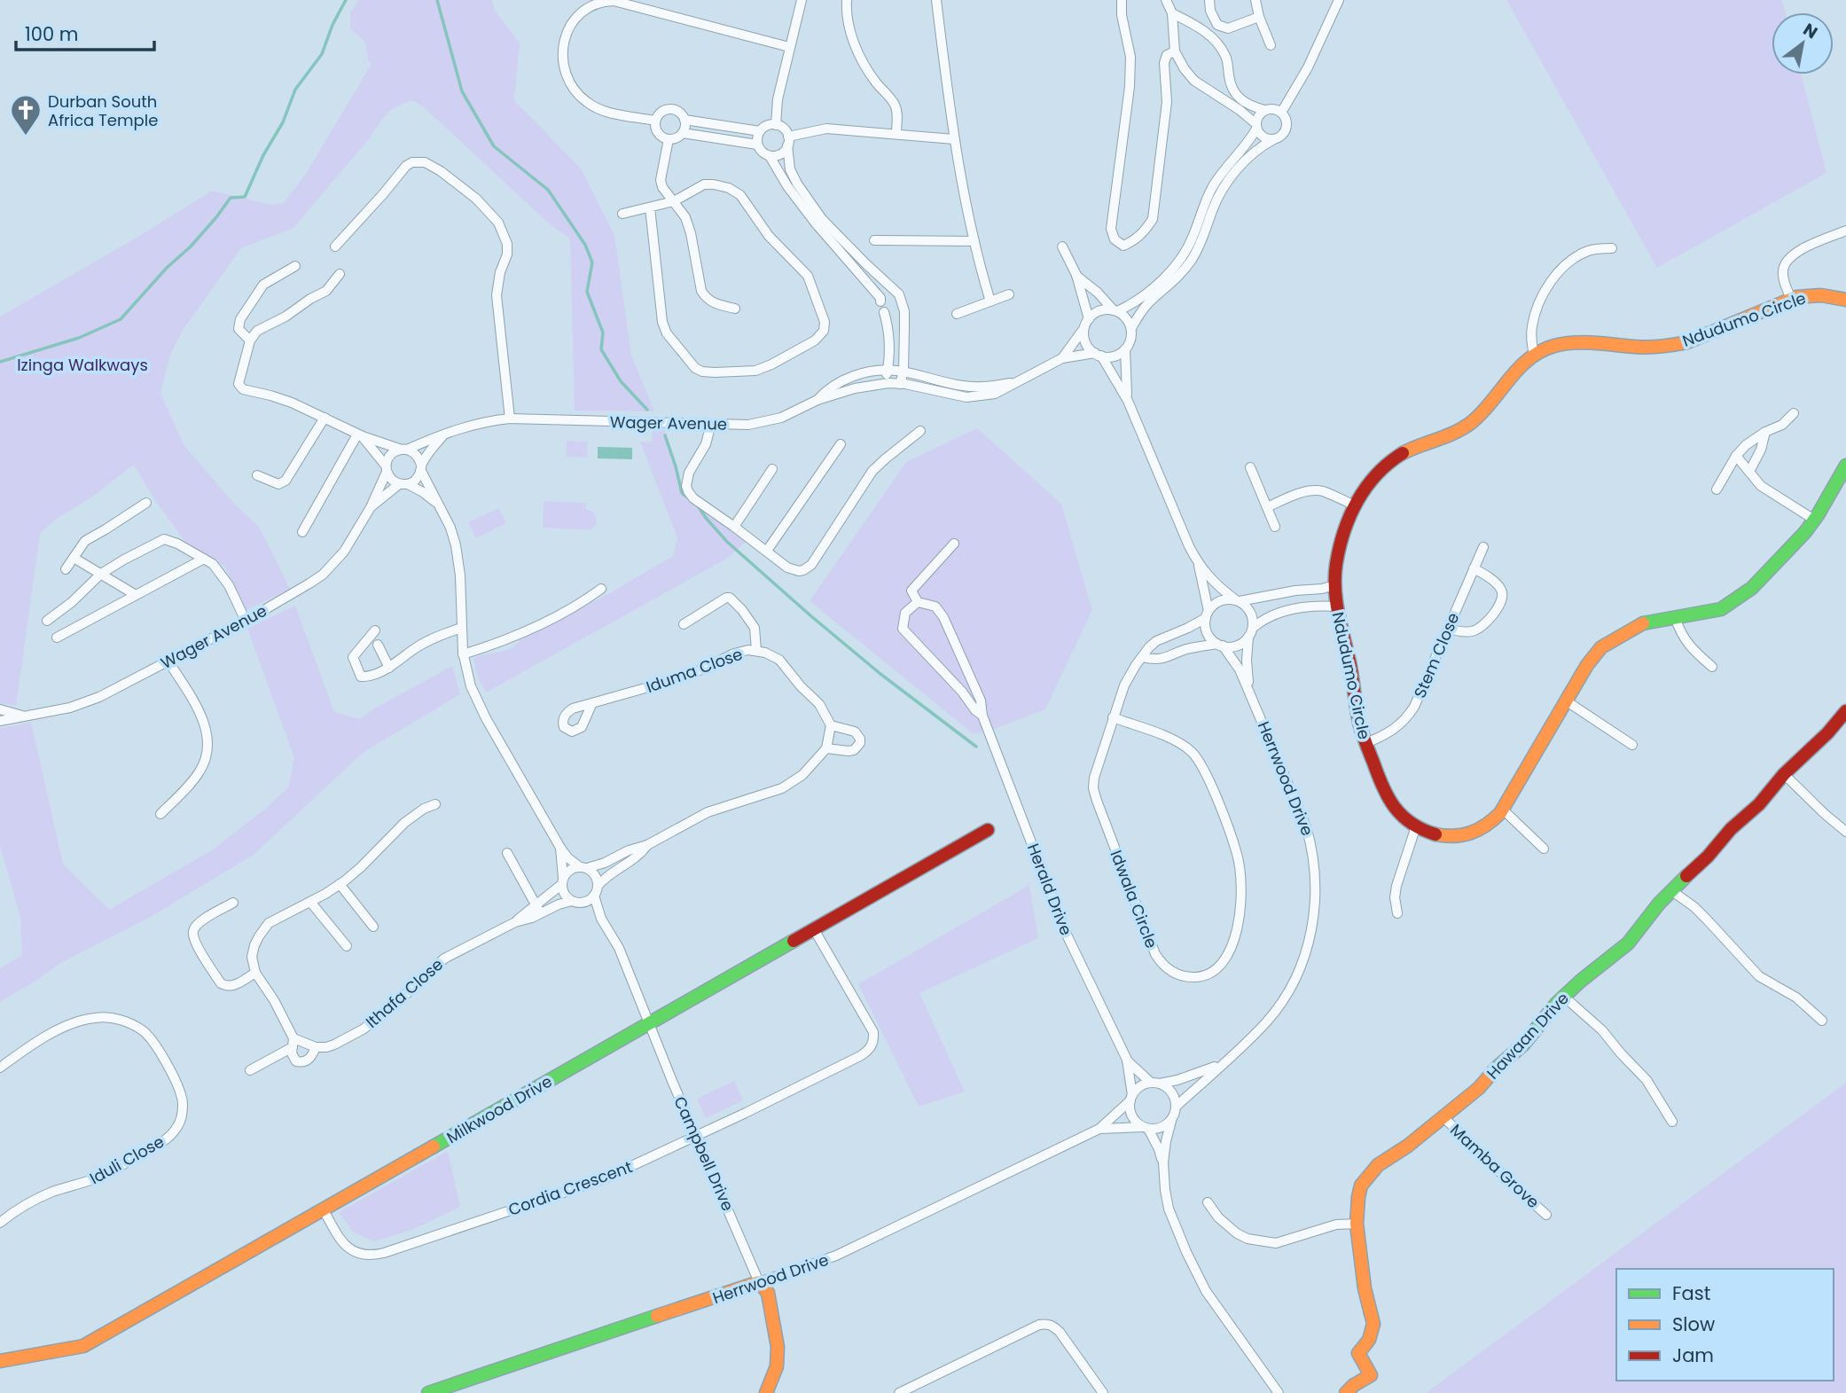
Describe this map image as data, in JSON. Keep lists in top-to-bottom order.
{
  "streets": {
    "street": [
      "Ndudumo Circle",
      "Wager Avenue",
      "Stem Close",
      "Iduma Close",
      "Herrwood Drive",
      "Herald Drive",
      "Idwala Circle",
      "Ithafa Close",
      "Hawaan Drive",
      "Milkwood Drive",
      "Campbell Drive",
      "Iduli Close",
      "Mamba Grove",
      "Cordia Crescent"
    ]
  },
  "crossings": [
    ["Ndudumo Circle", "Stem Close"],
    ["Herrwood Drive", "Herald Drive"],
    ["Herrwood Drive", "Idwala Circle"],
    ["Herrwood Drive", "Campbell Drive"],
    ["Hawaan Drive", "Mamba Grove"],
    ["Milkwood Drive", "Campbell Drive"],
    ["Milkwood Drive", "Cordia Crescent"],
    ["Campbell Drive", "Cordia Crescent"]
  ],
  "parks": ["Izinga Walkways"],
  "places": {
    "church": ["Durban South Africa Temple"]
  },
  "legend": ["Fast", "Slow", "Jam"],
  "scale_bar": "100 m",
  "north": "top right"
}
